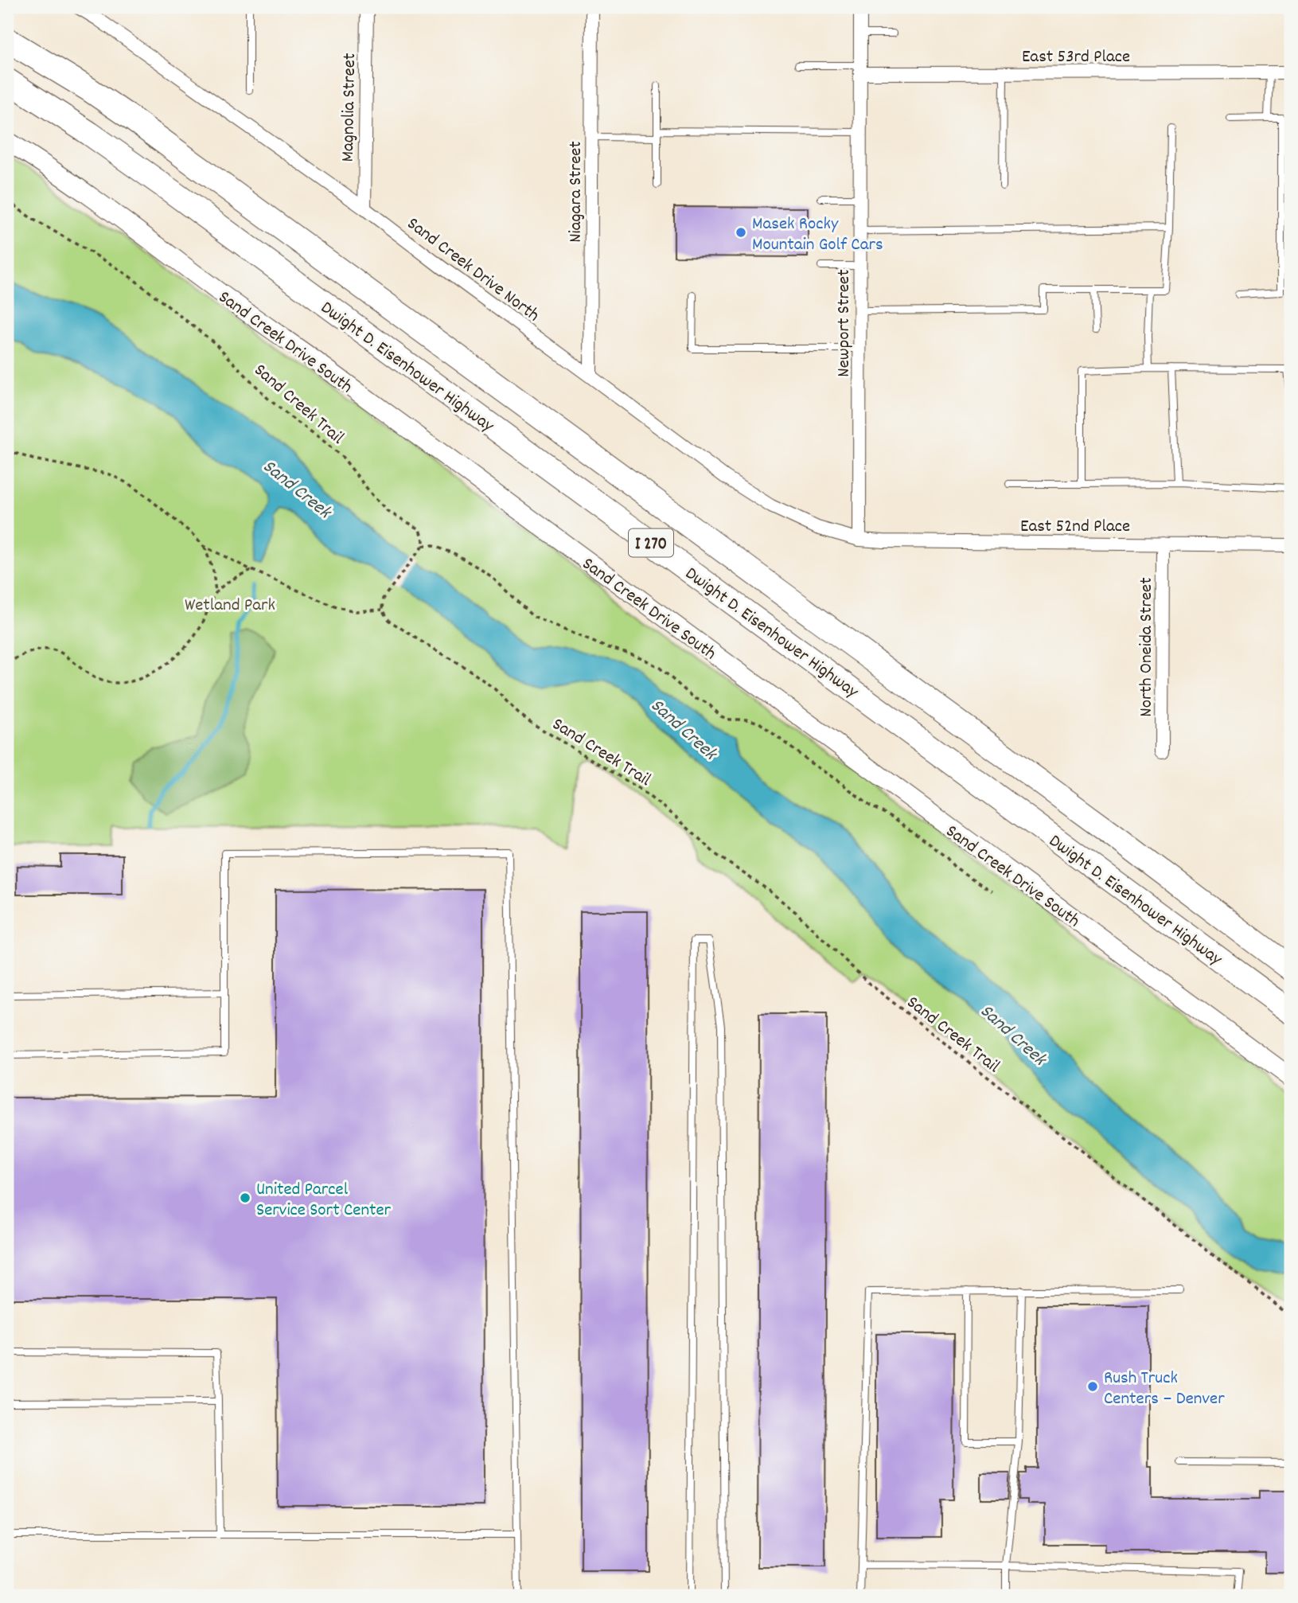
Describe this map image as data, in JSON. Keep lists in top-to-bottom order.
{
  "streets": {
    "highway": ["Dwight D. Eisenhower Highway", "I 270"],
    "main road": ["Sand Creek Drive South"],
    "street": [
      "East 53rd Place",
      "Magnolia Street",
      "Niagara Street",
      "Sand Creek Drive North",
      "Newport Street",
      "East 52nd Place",
      "North Oneida Street"
    ],
    "path": ["Sand Creek Trail"]
  },
  "crossings": [
    ["East 53rd Place", "Newport Street"],
    ["Magnolia Street", "Sand Creek Drive North"],
    ["Niagara Street", "Sand Creek Drive North"],
    ["Sand Creek Drive North", "Newport Street"],
    ["Sand Creek Drive North", "East 52nd Place"],
    ["Newport Street", "East 52nd Place"],
    ["East 52nd Place", "North Oneida Street"]
  ],
  "water": ["Sand Creek"],
  "parks": ["Wetland Park"],
  "places": ["Masek Rocky Mountain Golf Cars", "United Parcel Service Sort Center", "Rush Truck Centers – Denver"]
}
